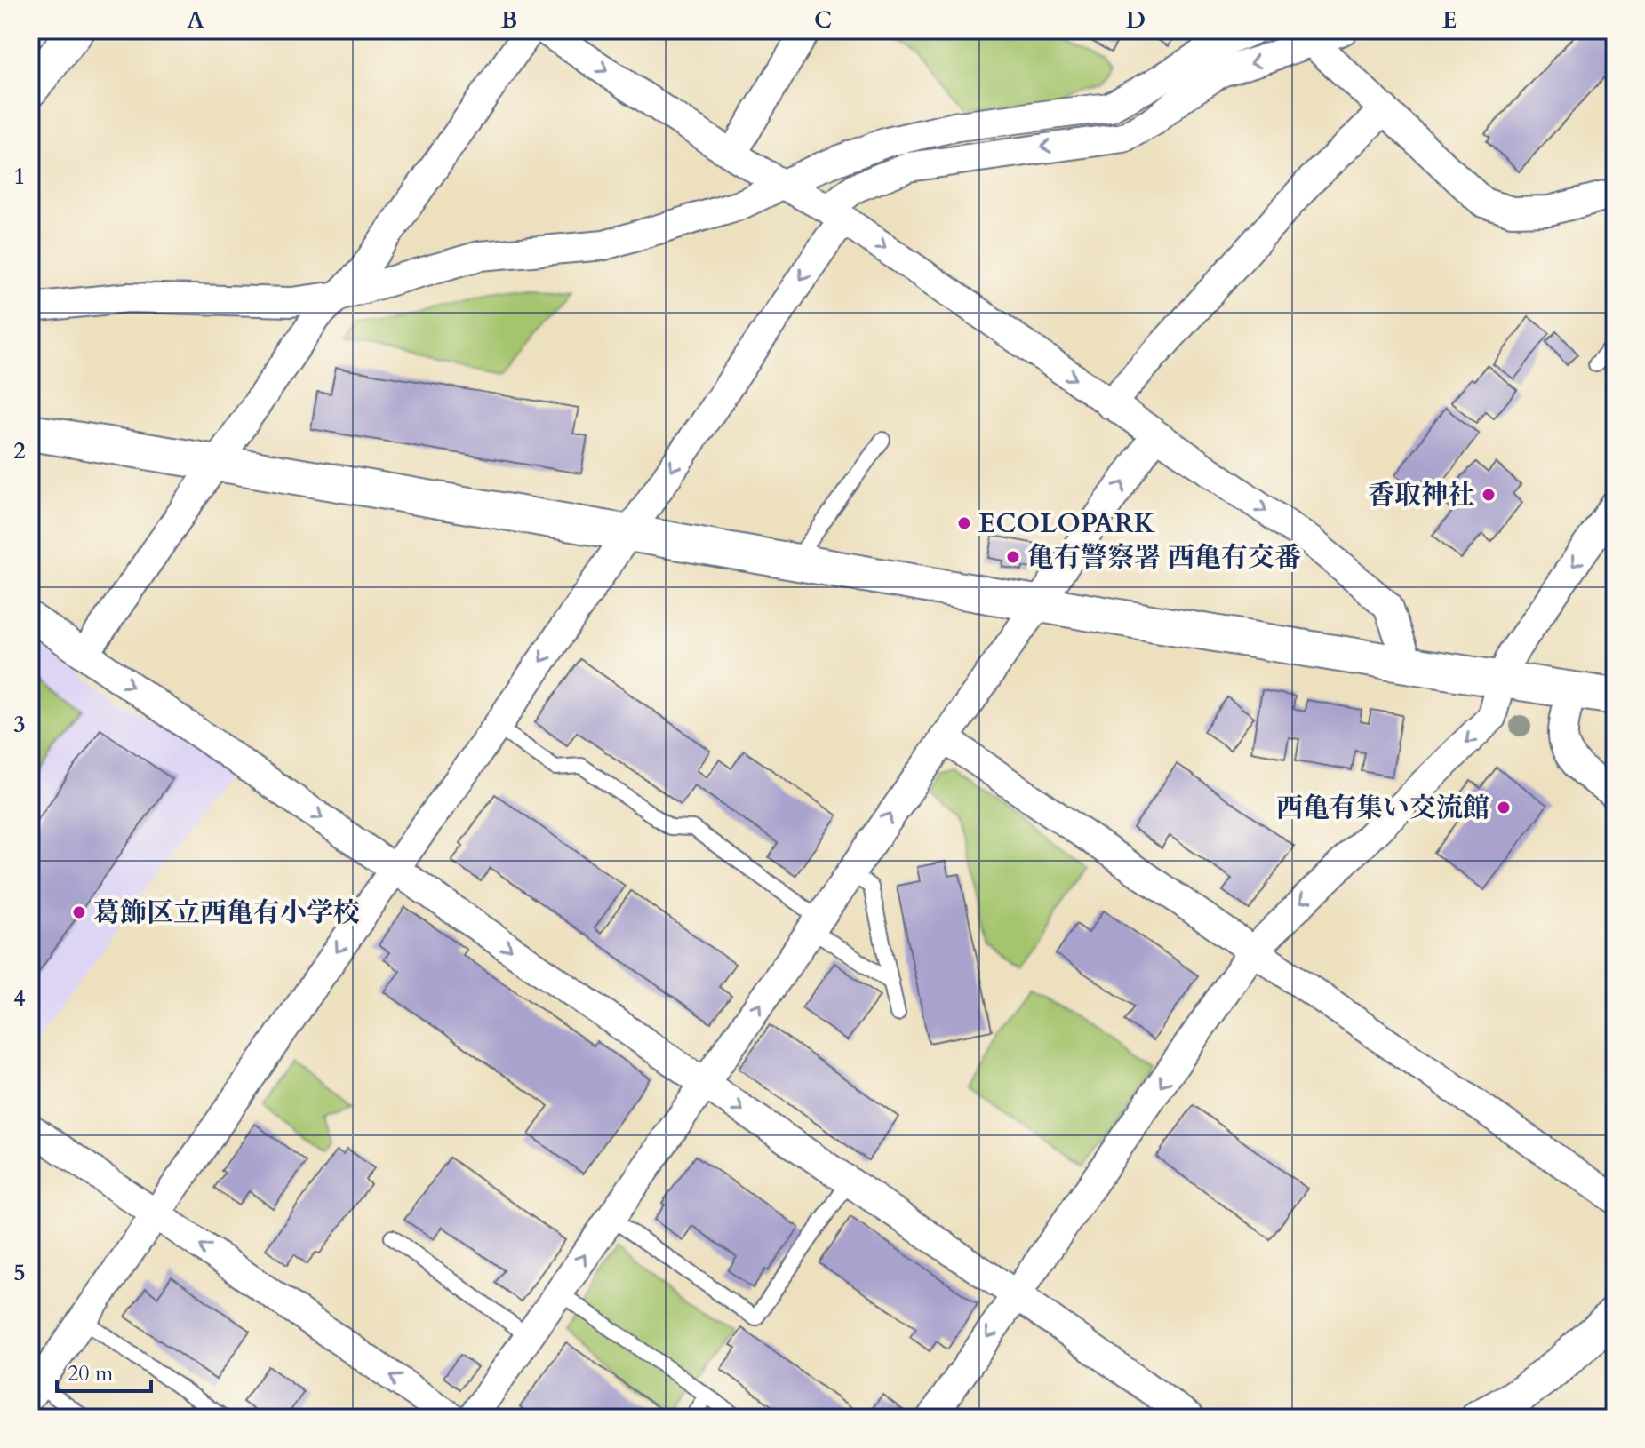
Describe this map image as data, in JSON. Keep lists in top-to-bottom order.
{
  "places": [
    "香取神社",
    "ECOLOPARK",
    "亀有警察署 西亀有交番",
    "西亀有集い交流館",
    "葛飾区立西亀有小学校"
  ],
  "scale_bar": "20 m",
  "grid": {
    "columns": [
      "A",
      "B",
      "C",
      "D",
      "E"
    ],
    "rows": [
      "1",
      "2",
      "3",
      "4",
      "5"
    ]
  }
}
